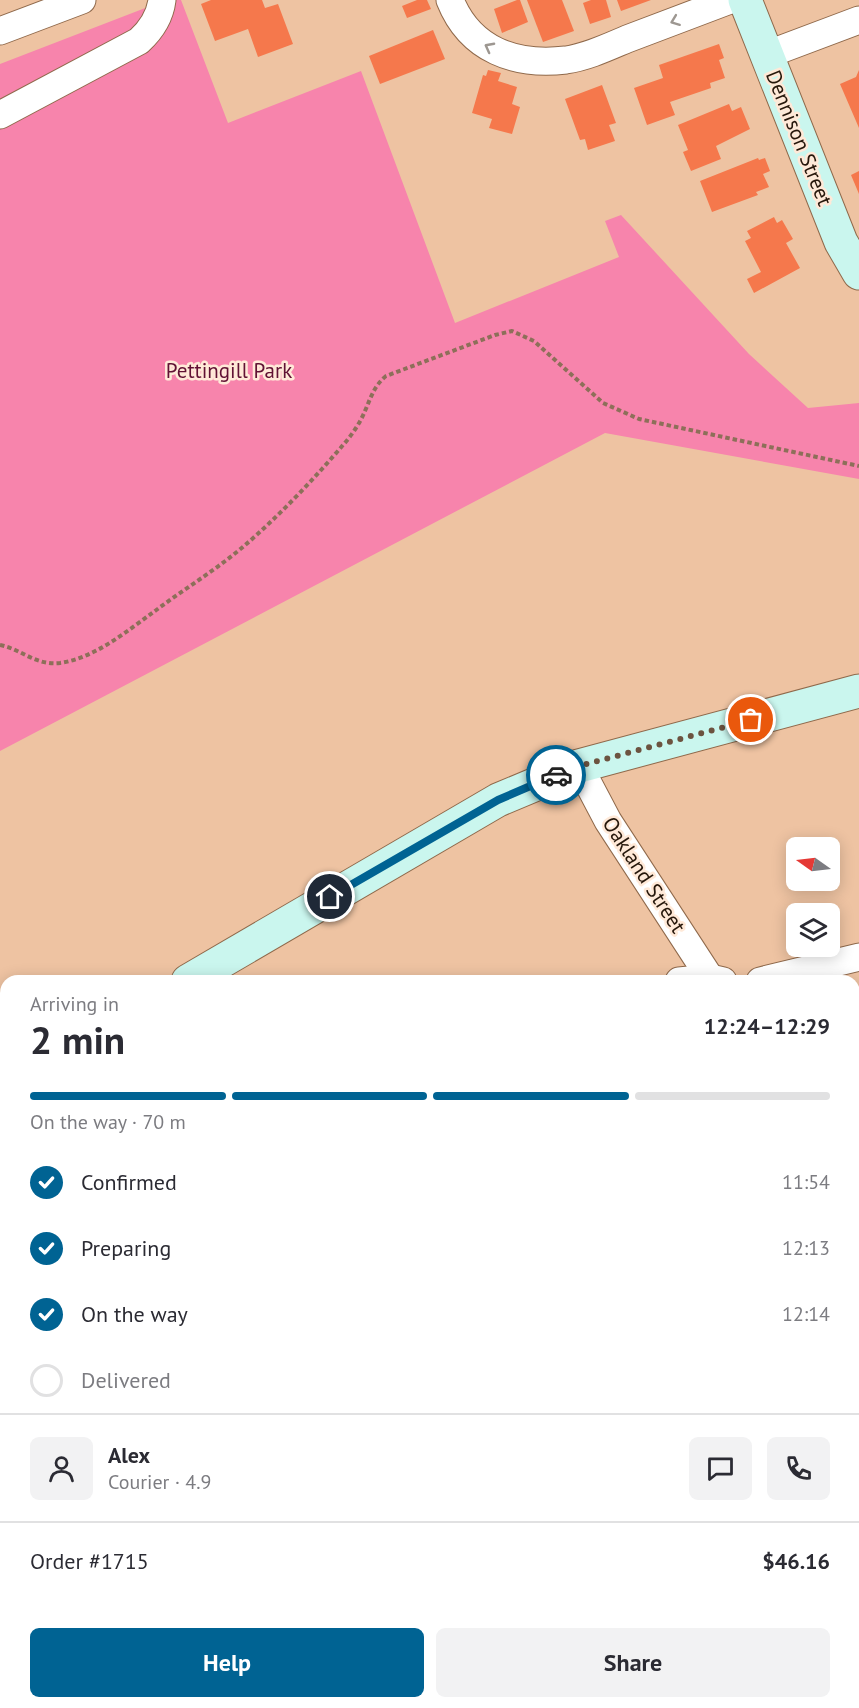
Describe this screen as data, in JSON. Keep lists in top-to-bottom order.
{
  "streets": {
    "street": ["Dennison Street", "Oakland Street"]
  },
  "parks": ["Pettingill Park"],
  "north": "left",
  "page": {
    "heading": ["2 min", "Arriving in", "12:24–12:29"],
    "panel": [
      "Alex",
      "Courier · 4.9",
      "Order #1715",
      "$46.16"
    ],
    "bar": "On the way · 70 m",
    "list": [
      ["Confirmed", "11:54"],
      ["Preparing", "12:13"],
      ["On the way", "12:14"],
      "Delivered"
    ],
    "buttons": ["Help", "Share"]
  }
}
